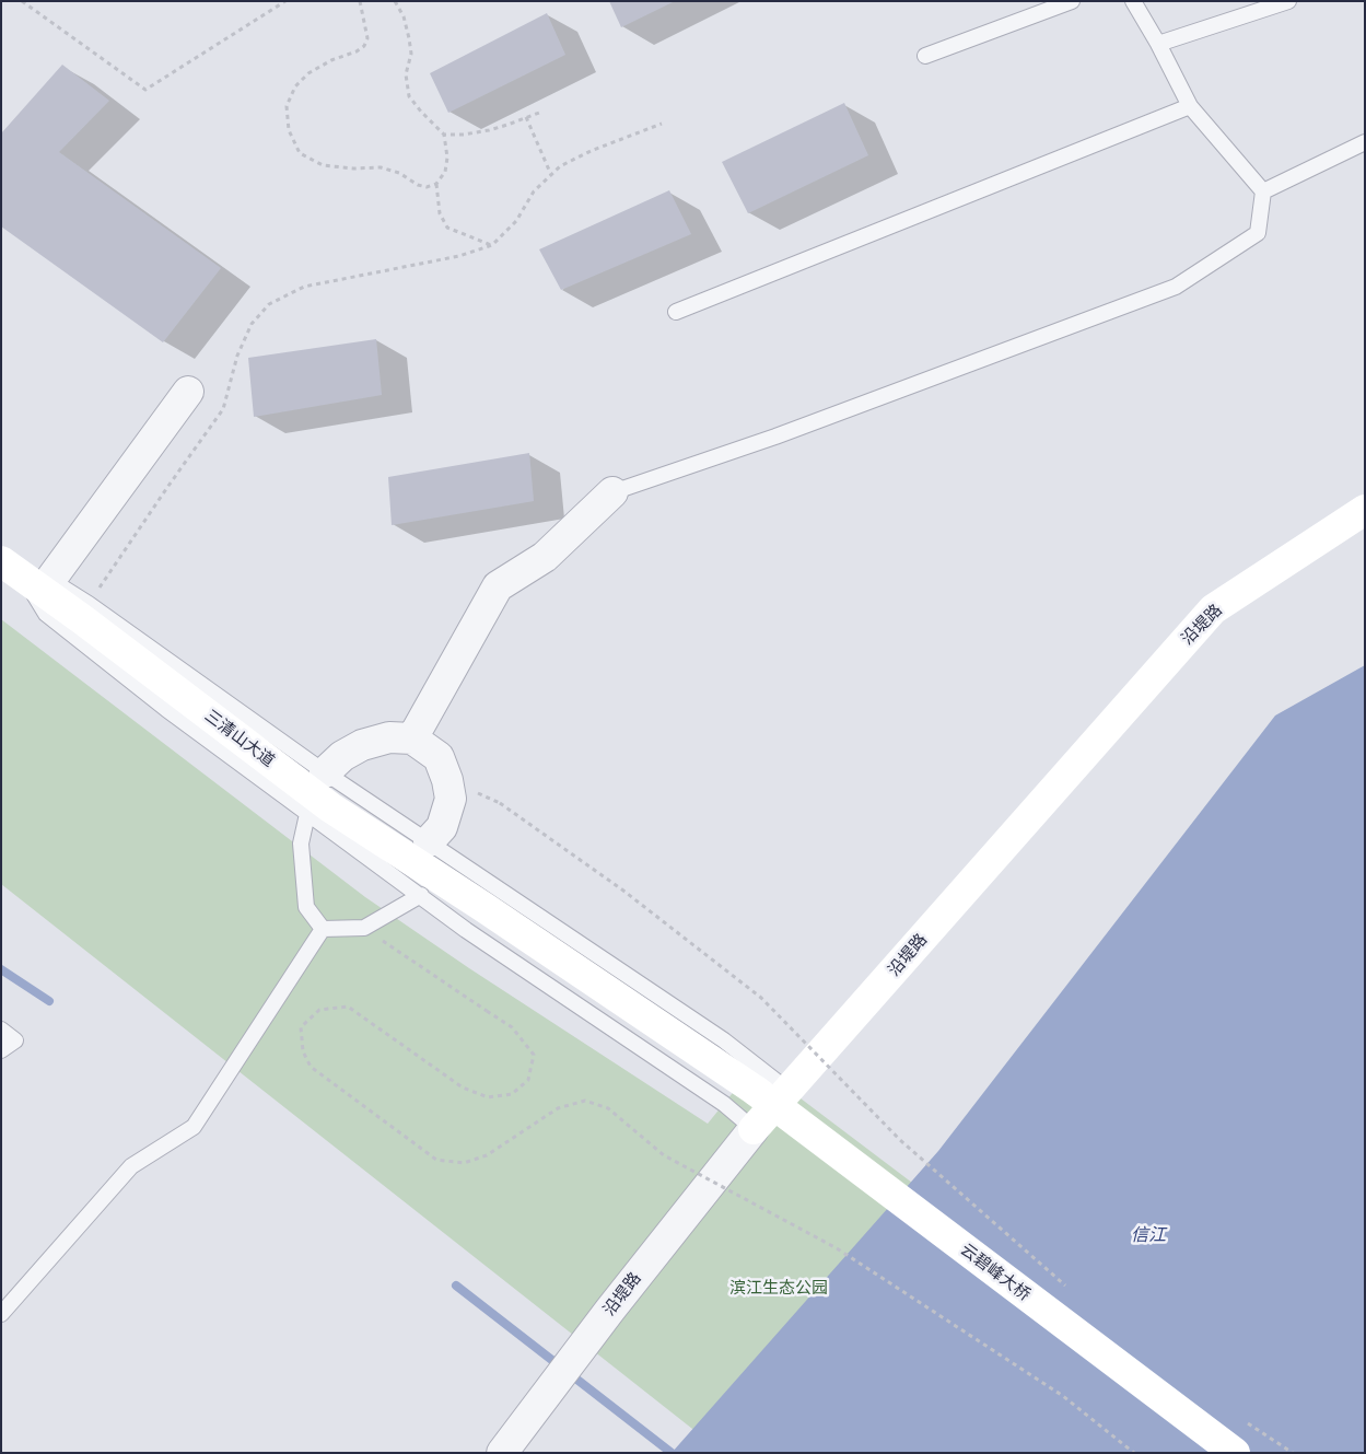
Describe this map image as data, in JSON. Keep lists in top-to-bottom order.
{
  "streets": {
    "main road": ["沿堤路", "三清山大道", "云碧峰大桥"]
  },
  "crossings": [
    ["三清山大道", "云碧峰大桥"]
  ],
  "water": ["信江"],
  "parks": ["滨江生态公园"]
}
